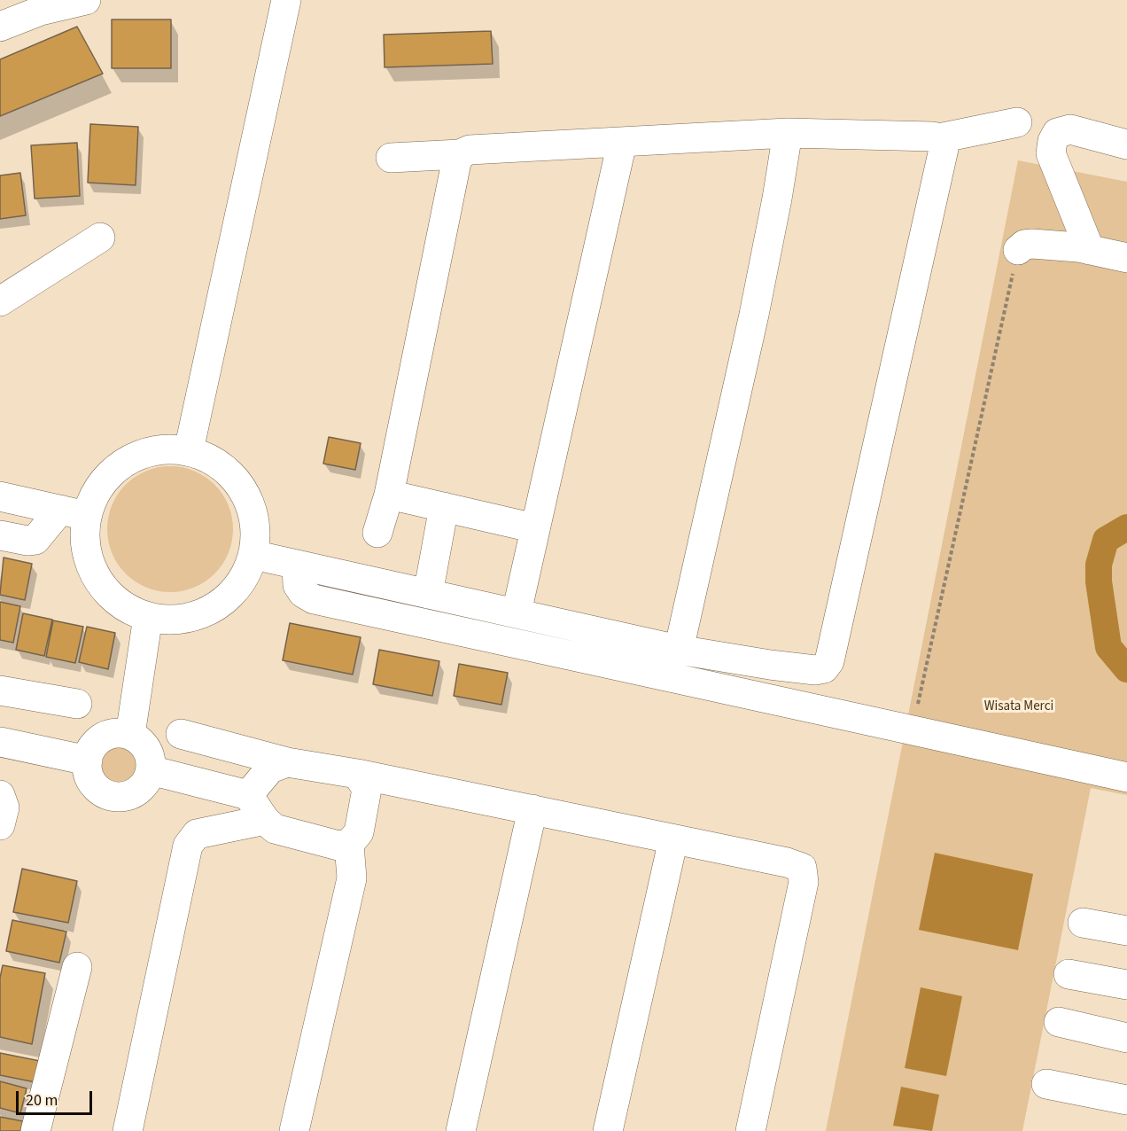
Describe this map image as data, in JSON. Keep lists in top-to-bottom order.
{
  "parks": ["Wisata Merci"],
  "scale_bar": "20 m"
}
